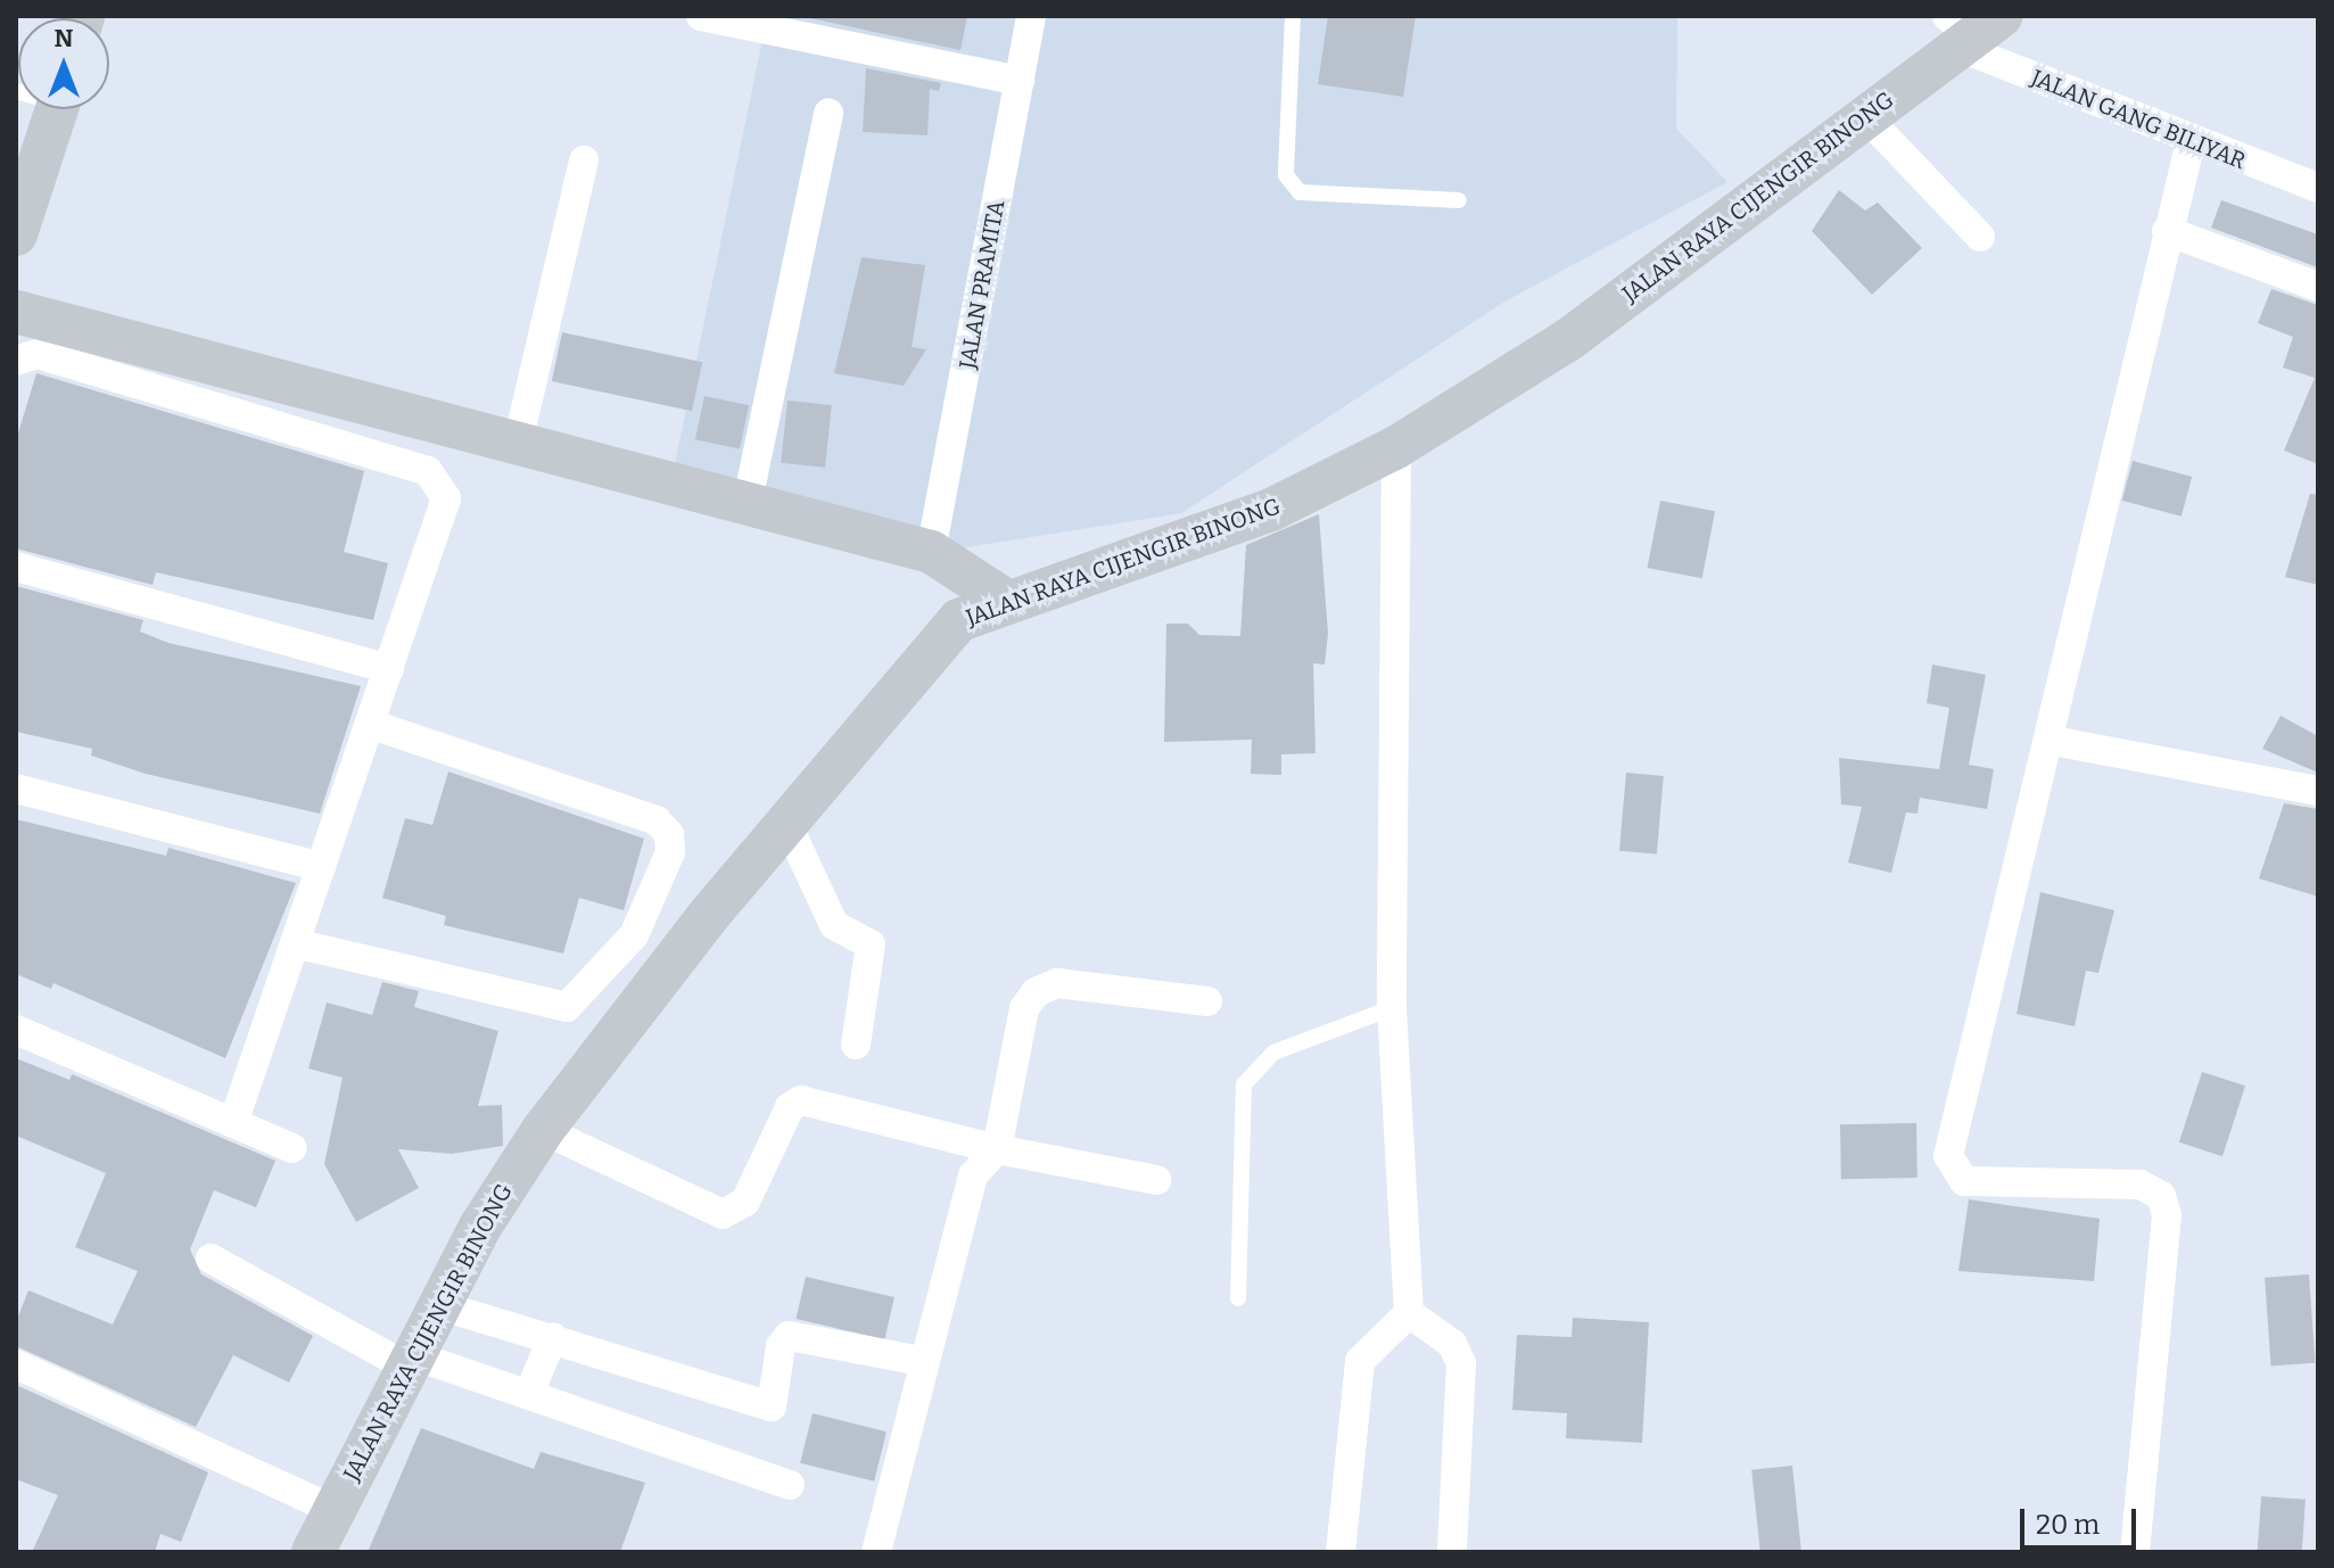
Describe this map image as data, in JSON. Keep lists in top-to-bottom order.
{
  "streets": {
    "street": ["JALAN GANG BILIYAR", "JALAN RAYA CIJENGIR BINONG", "JALAN PRAMITA"]
  },
  "crossings": [
    ["JALAN GANG BILIYAR", "JALAN RAYA CIJENGIR BINONG"]
  ],
  "scale_bar": "20 m",
  "north": "top"
}
